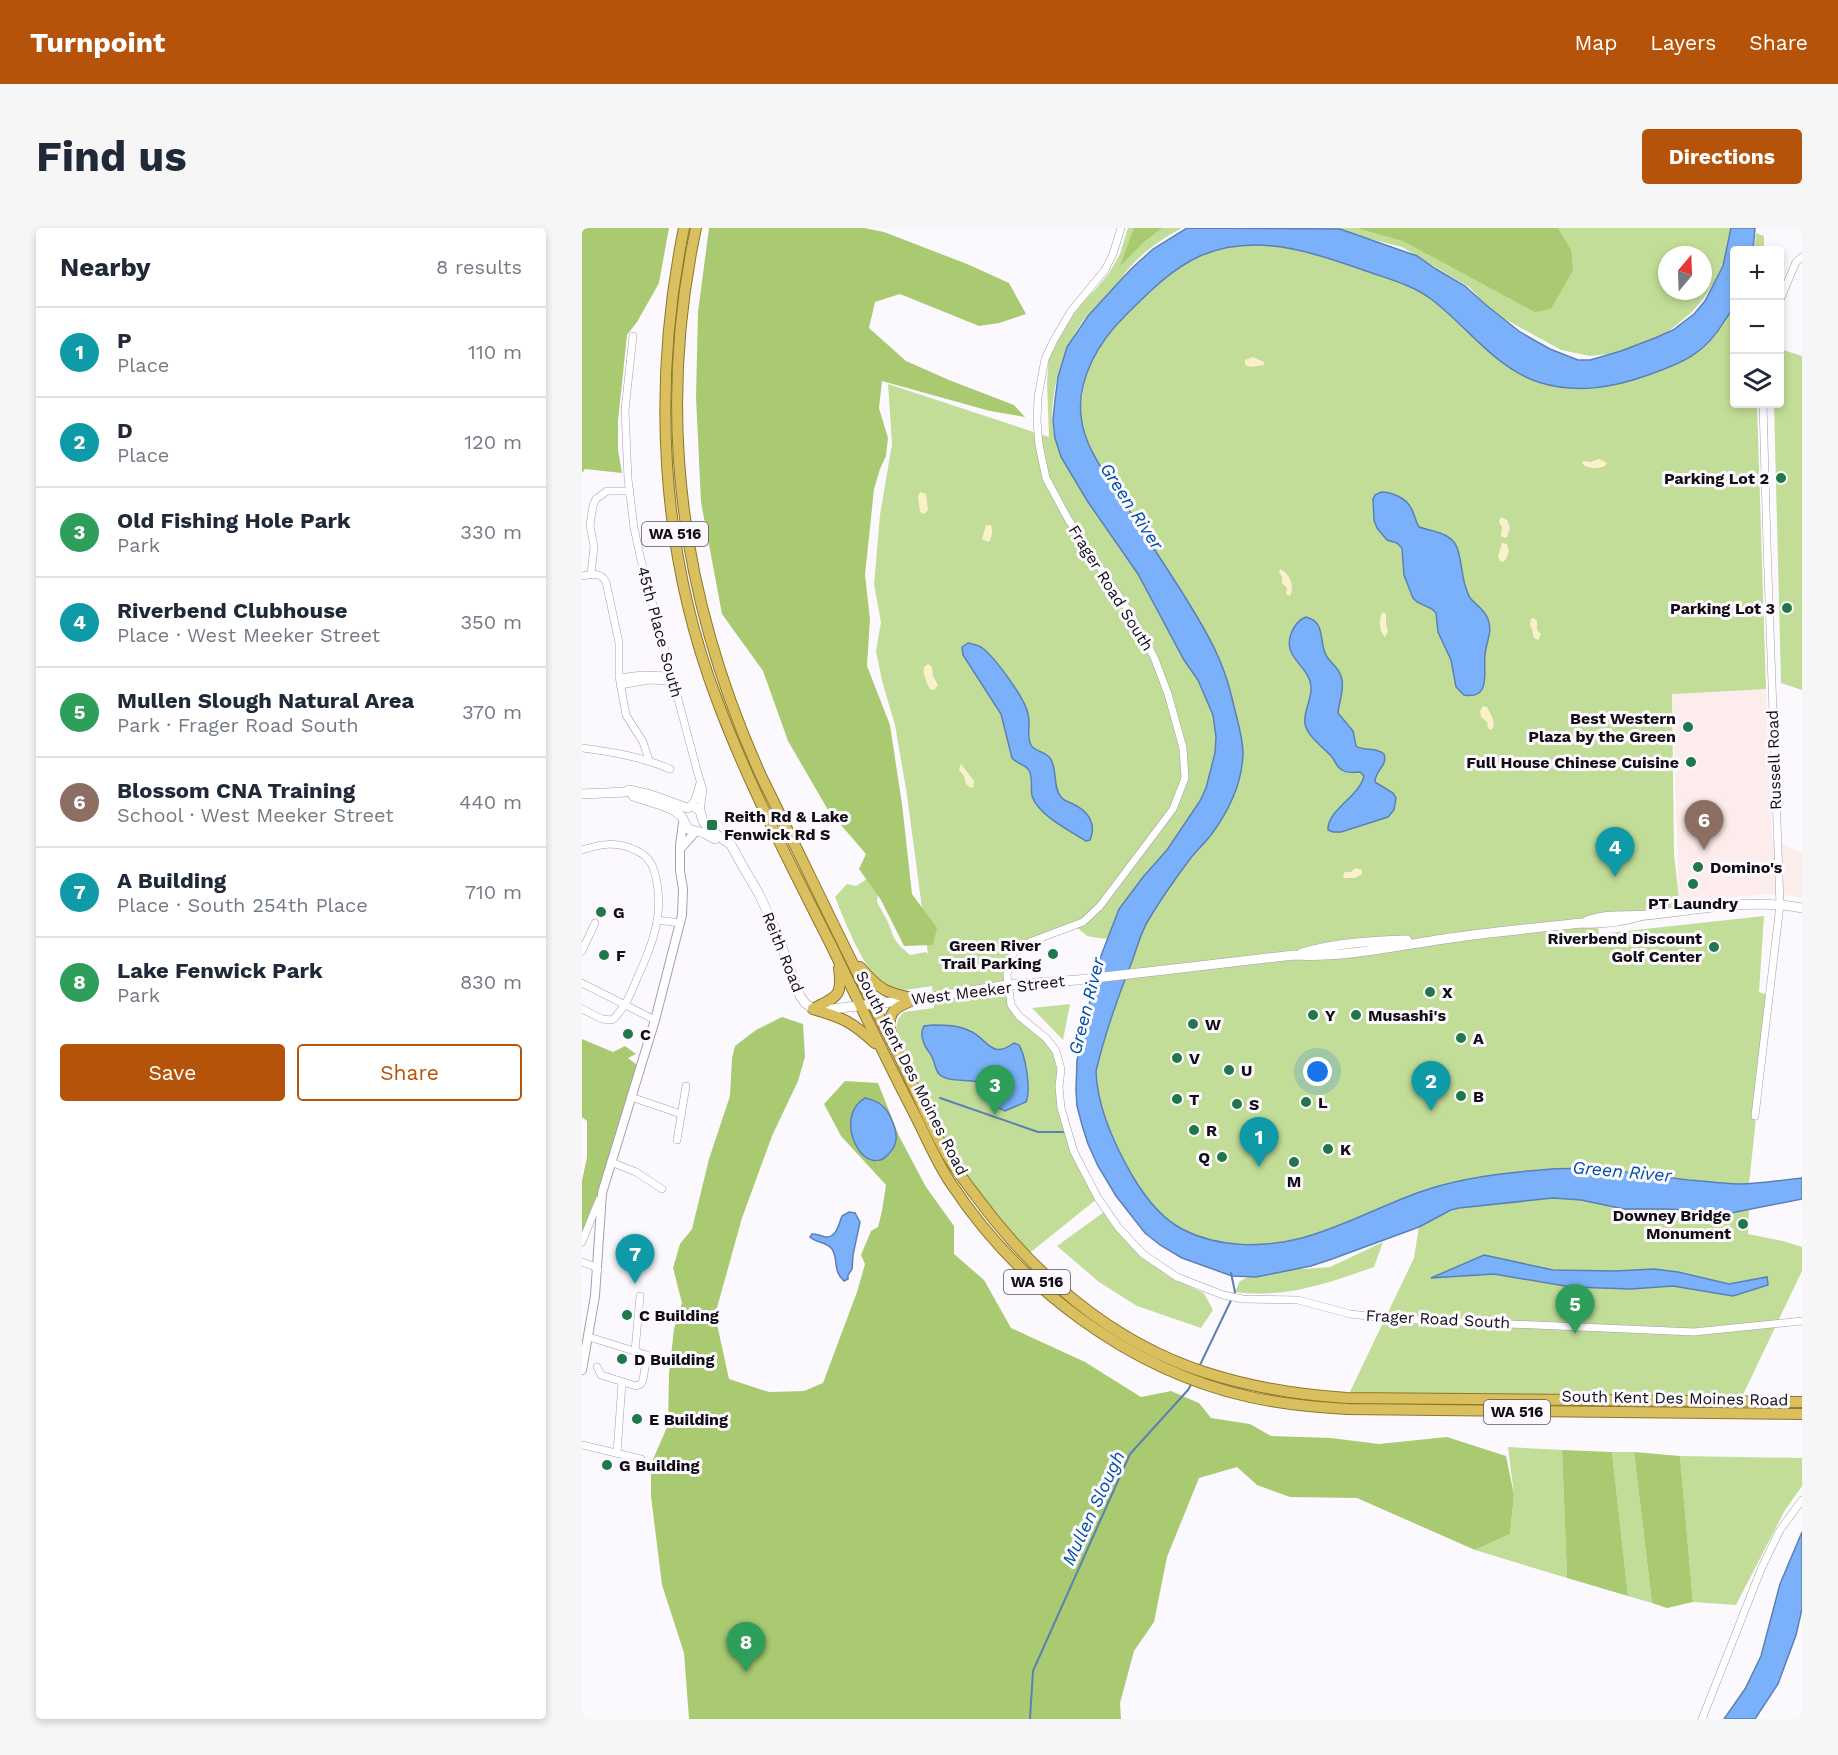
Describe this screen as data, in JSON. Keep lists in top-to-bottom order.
{
  "streets": {
    "highway": ["WA 516", "South Kent Des Moines Road"],
    "main road": ["Reith Road", "West Meeker Street"],
    "street": ["Frager Road South", "45th Place South", "Russell Road"]
  },
  "crossings": [
    ["Frager Road South", "West Meeker Street"],
    ["45th Place South", "Reith Road"],
    ["Russell Road", "West Meeker Street"],
    ["Reith Road", "West Meeker Street"],
    ["Reith Road", "South Kent Des Moines Road"],
    ["West Meeker Street", "South Kent Des Moines Road"]
  ],
  "water": ["Green River", "Mullen Slough"],
  "places": {
    "other": [
      "Parking Lot 2",
      "Parking Lot 3",
      "Best Western Plaza by the Green",
      "Full House Chinese Cuisine",
      "Domino's",
      "PT Laundry",
      "G",
      "Riverbend Discount Golf Center",
      "Green River Trail Parking",
      "F",
      "X",
      "Y",
      "Musashi's",
      "W",
      "C",
      "A",
      "V",
      "U",
      "B",
      "T",
      "L",
      "S",
      "R",
      "K",
      "Q",
      "M",
      "Downey Bridge Monument",
      "C Building",
      "D Building",
      "E Building",
      "G Building"
    ],
    "transit": ["Reith Rd & Lake Fenwick Rd S"]
  },
  "north": "top",
  "page": {
    "header": "Turnpoint",
    "nav": ["Map", "Layers", "Share"],
    "buttons": [
      "Directions",
      ["Save", "Share"]
    ],
    "title": "Find us",
    "heading": ["Nearby", "8 results"],
    "map_buttons": ["+", "−"],
    "list": [
      {
        "mark": "1",
        "name": "P",
        "note": "Place",
        "value": "110 m"
      },
      {
        "mark": "2",
        "name": "D",
        "note": "Place",
        "value": "120 m"
      },
      {
        "mark": "3",
        "name": "Old Fishing Hole Park",
        "note": "Park",
        "value": "330 m"
      },
      {
        "mark": "4",
        "name": "Riverbend Clubhouse",
        "note": "Place · West Meeker Street",
        "value": "350 m"
      },
      {
        "mark": "5",
        "name": "Mullen Slough Natural Area",
        "note": "Park · Frager Road South",
        "value": "370 m"
      },
      {
        "mark": "6",
        "name": "Blossom CNA Training",
        "note": "School · West Meeker Street",
        "value": "440 m"
      },
      {
        "mark": "7",
        "name": "A Building",
        "note": "Place · South 254th Place",
        "value": "710 m"
      },
      {
        "mark": "8",
        "name": "Lake Fenwick Park",
        "note": "Park",
        "value": "830 m"
      }
    ],
    "pins": [
      "6",
      "4",
      "2",
      "3",
      "1",
      "7",
      "5",
      "8"
    ]
  }
}
